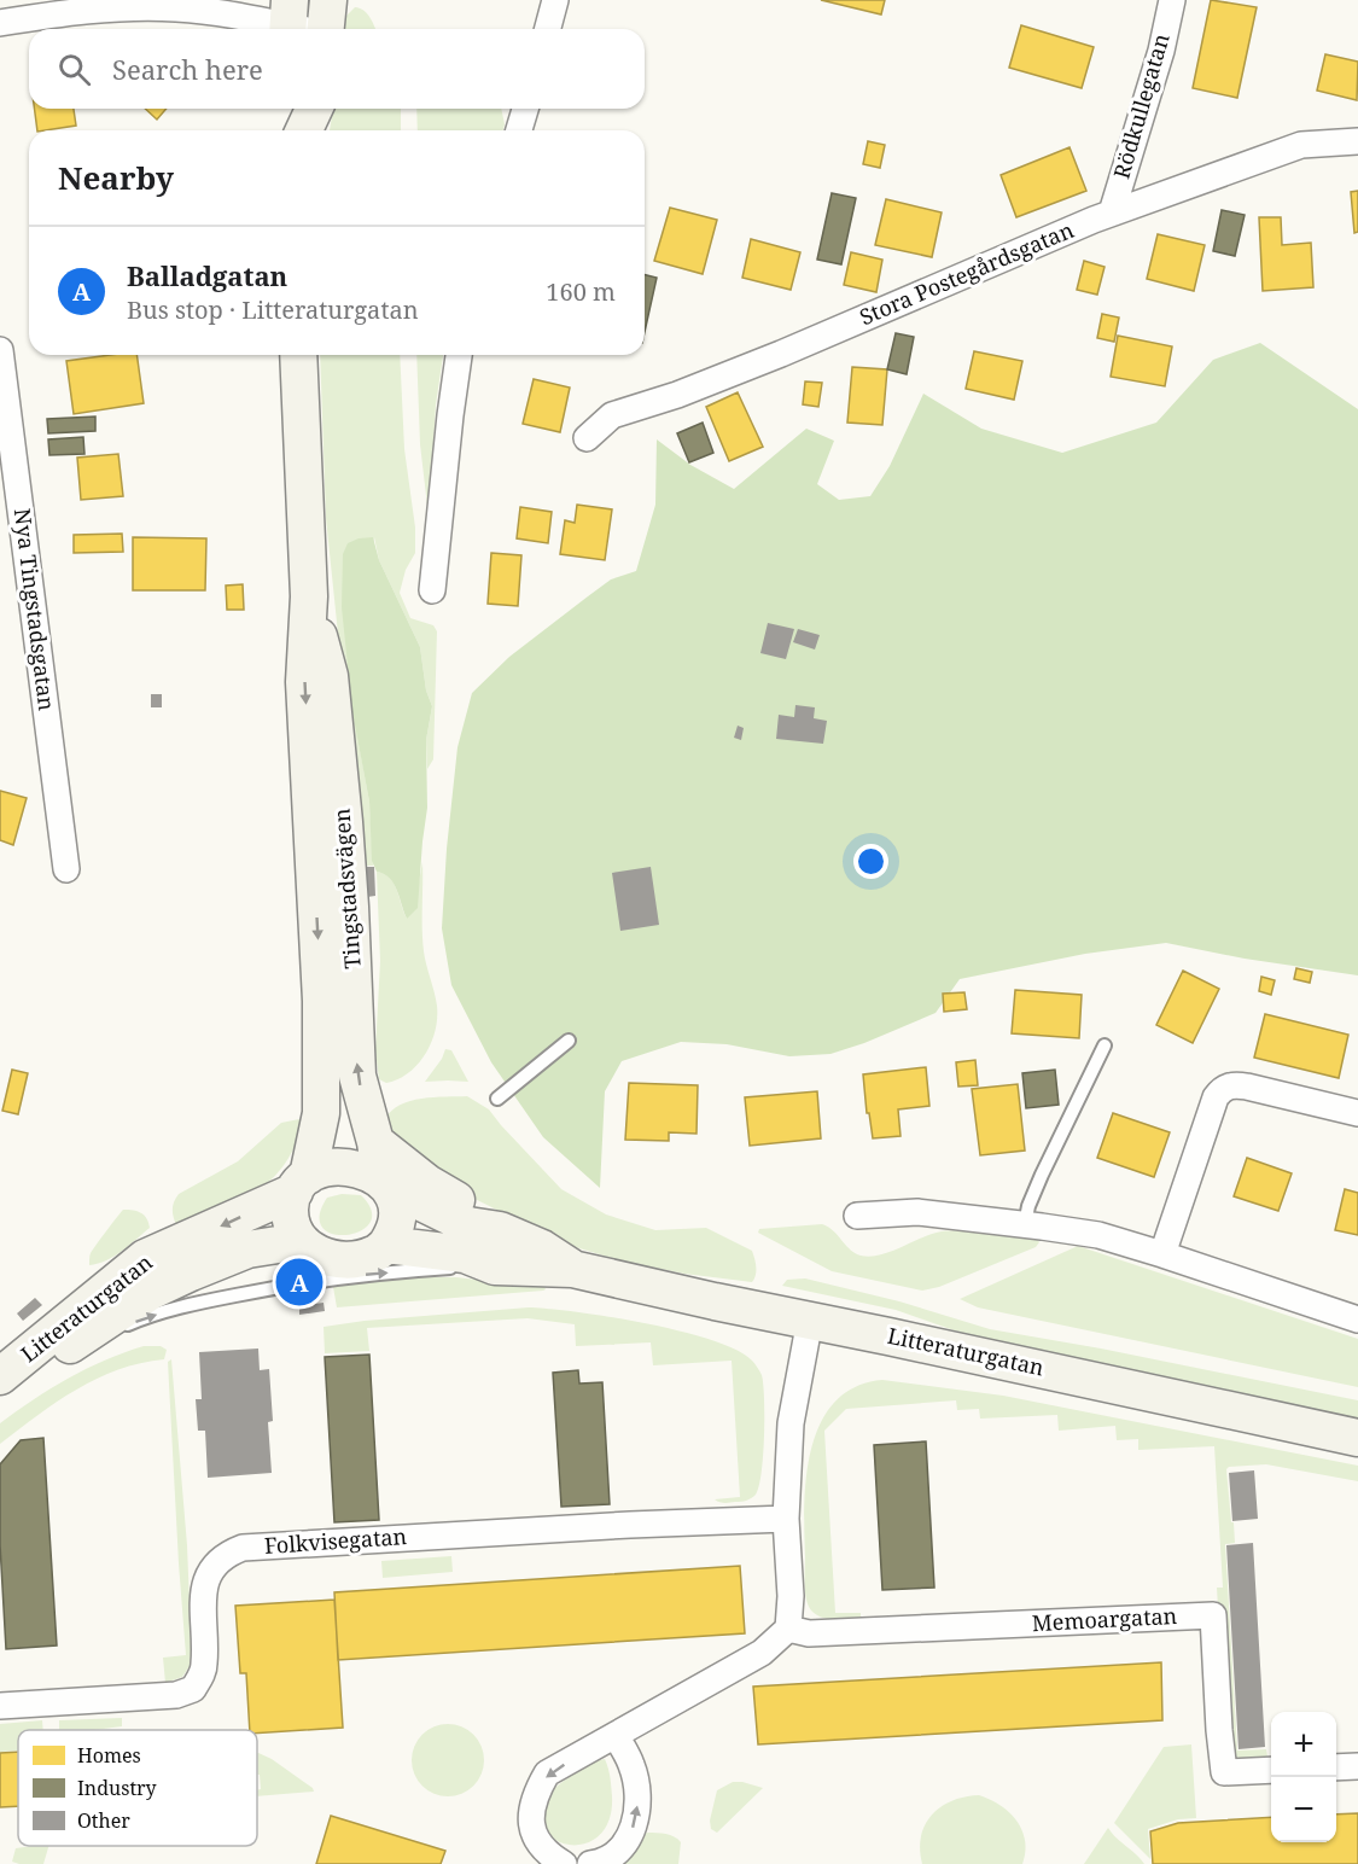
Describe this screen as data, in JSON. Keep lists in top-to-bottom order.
{
  "streets": {
    "street": [
      "Rödkullegatan",
      "Stora Postegårdsgatan",
      "Nya Tingstadsgatan",
      "Tingstadsvägen",
      "Litteraturgatan",
      "Folkvisegatan",
      "Memoargatan"
    ]
  },
  "crossings": [
    ["Rödkullegatan", "Stora Postegårdsgatan"],
    ["Tingstadsvägen", "Litteraturgatan"]
  ],
  "legend": ["Homes", "Industry", "Other"],
  "page": {
    "search": "Search here",
    "heading": "Nearby",
    "list": [
      {
        "mark": "A",
        "name": "Balladgatan",
        "note": "Bus stop · Litteraturgatan",
        "value": "160 m"
      }
    ],
    "pins": "A",
    "map_buttons": ["+", "−"]
  }
}
